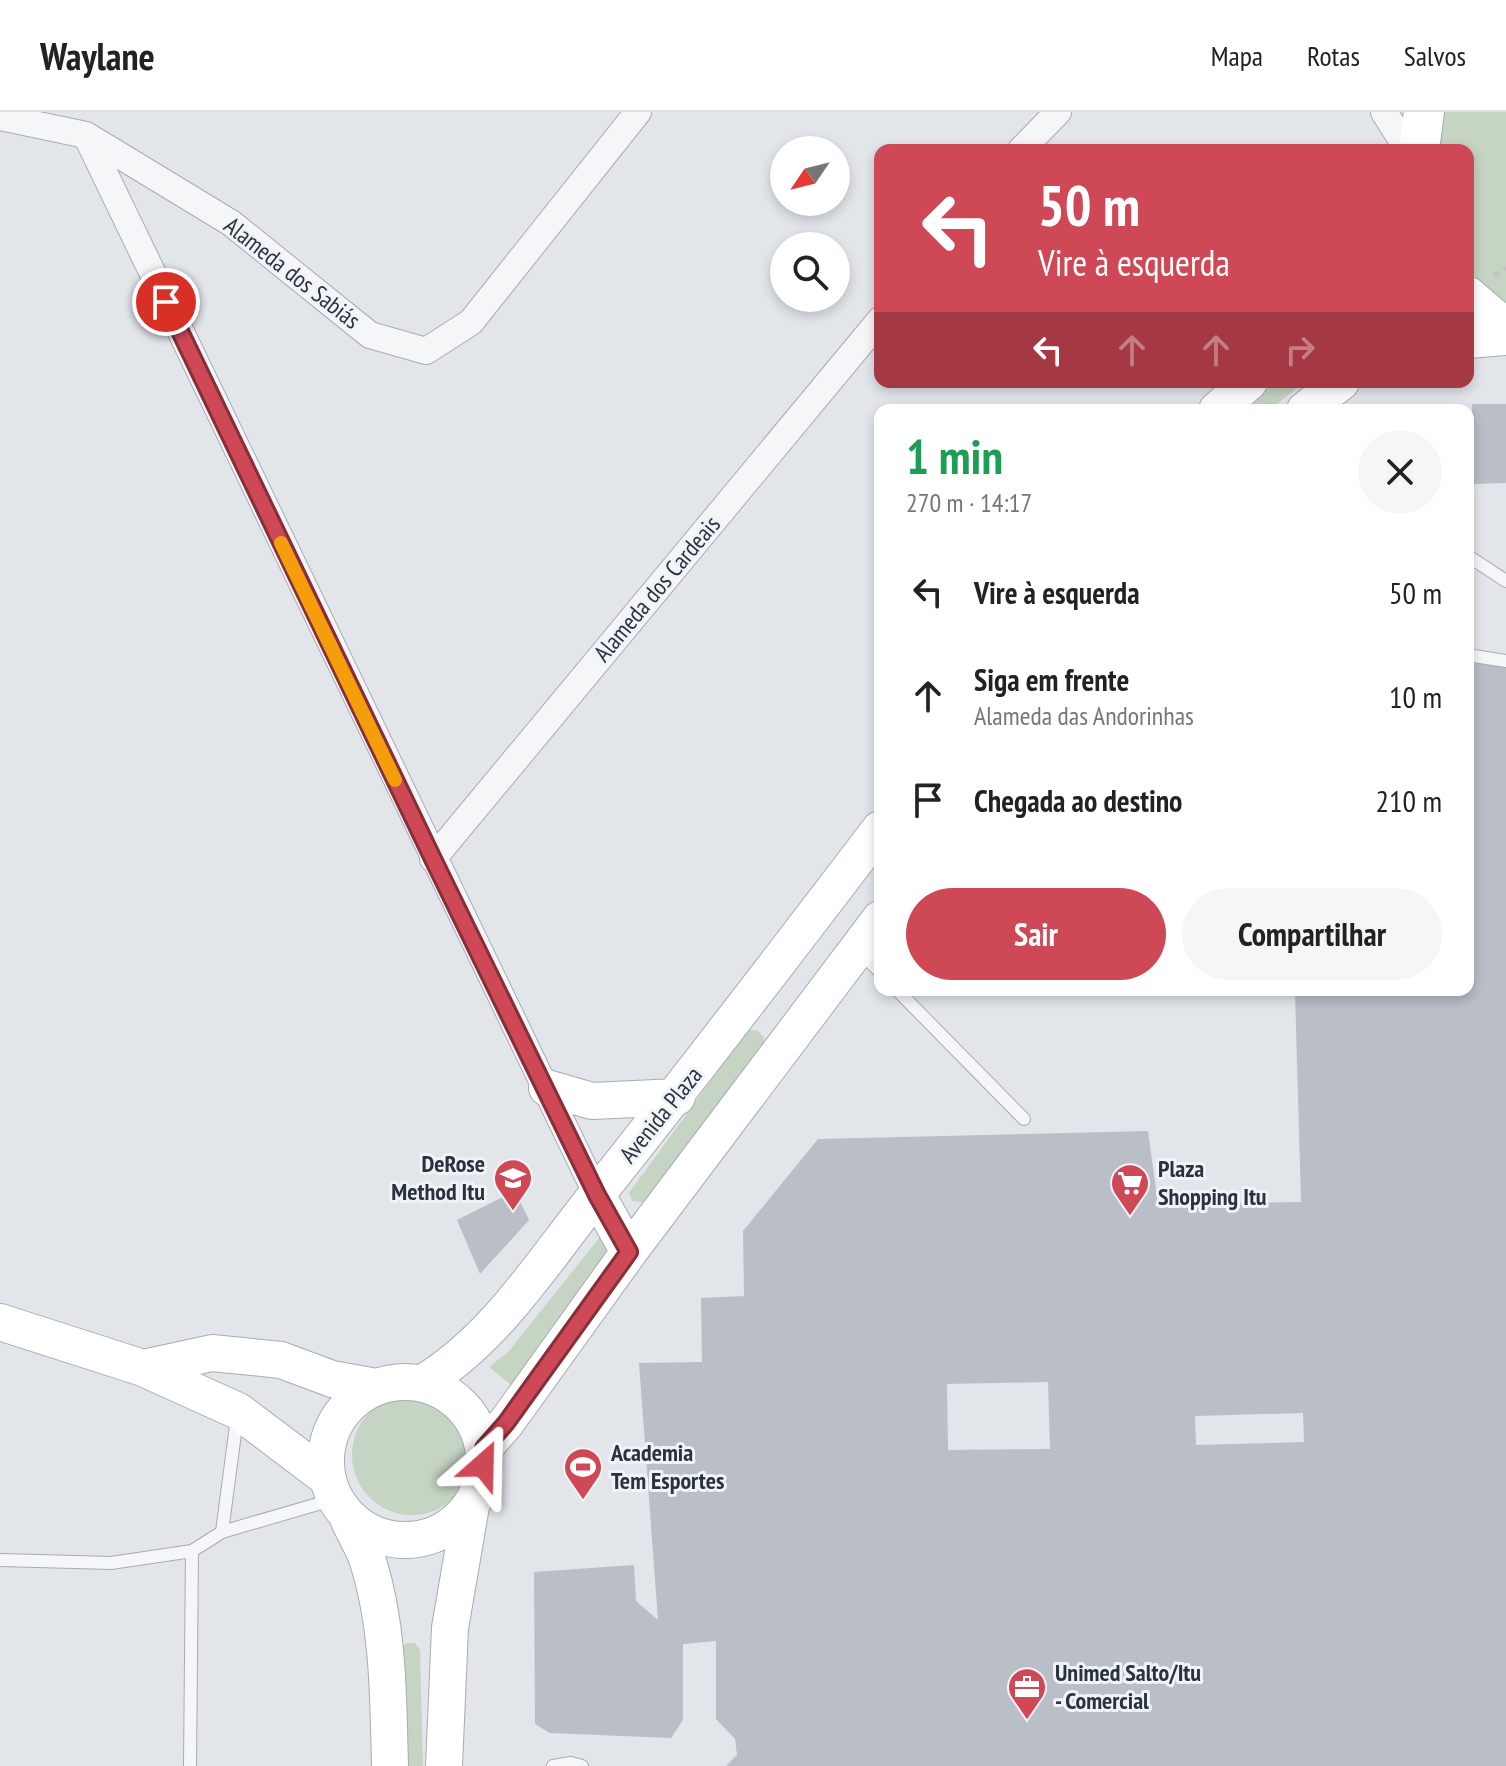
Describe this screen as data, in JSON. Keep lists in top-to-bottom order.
{
  "streets": {
    "street": ["Alameda dos Sabiás", "Alameda dos Cardeais", "Avenida Plaza"]
  },
  "places": {
    "school or university": ["DeRose Method Itu"],
    "supermarket": ["Plaza Shopping Itu"],
    "sports": ["Academia Tem Esportes"],
    "office": ["Unimed Salto/Itu - Comercial"]
  },
  "north": "bottom left",
  "page": {
    "header": "Waylane",
    "nav": ["Mapa", "Rotas", "Salvos"],
    "turn": ["50 m", "Vire à esquerda"],
    "heading": ["1 min", "270 m · 14:17"],
    "list": [
      {
        "name": "Vire à esquerda",
        "value": "50 m"
      },
      {
        "name": "Siga em frente",
        "note": "Alameda das Andorinhas",
        "value": "10 m"
      },
      {
        "name": "Chegada ao destino",
        "value": "210 m"
      }
    ],
    "buttons": ["Sair", "Compartilhar"]
  }
}
